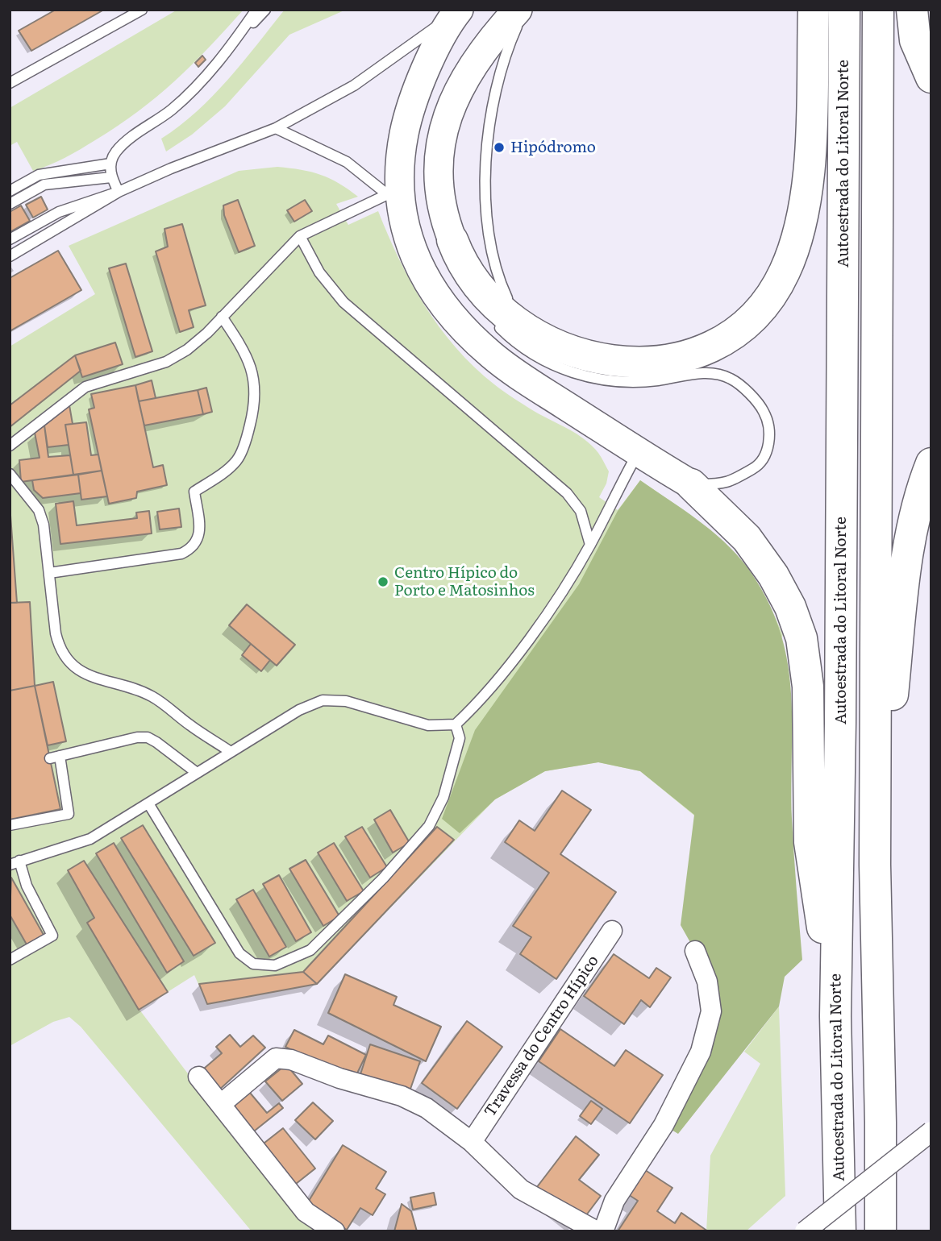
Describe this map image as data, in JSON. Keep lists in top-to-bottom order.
{
  "streets": {
    "highway": ["Autoestrada do Litoral Norte"],
    "street": ["Travessa do Centro Hípico"]
  },
  "places": ["Hipódromo", "Centro Hípico do Porto e Matosinhos"]
}
